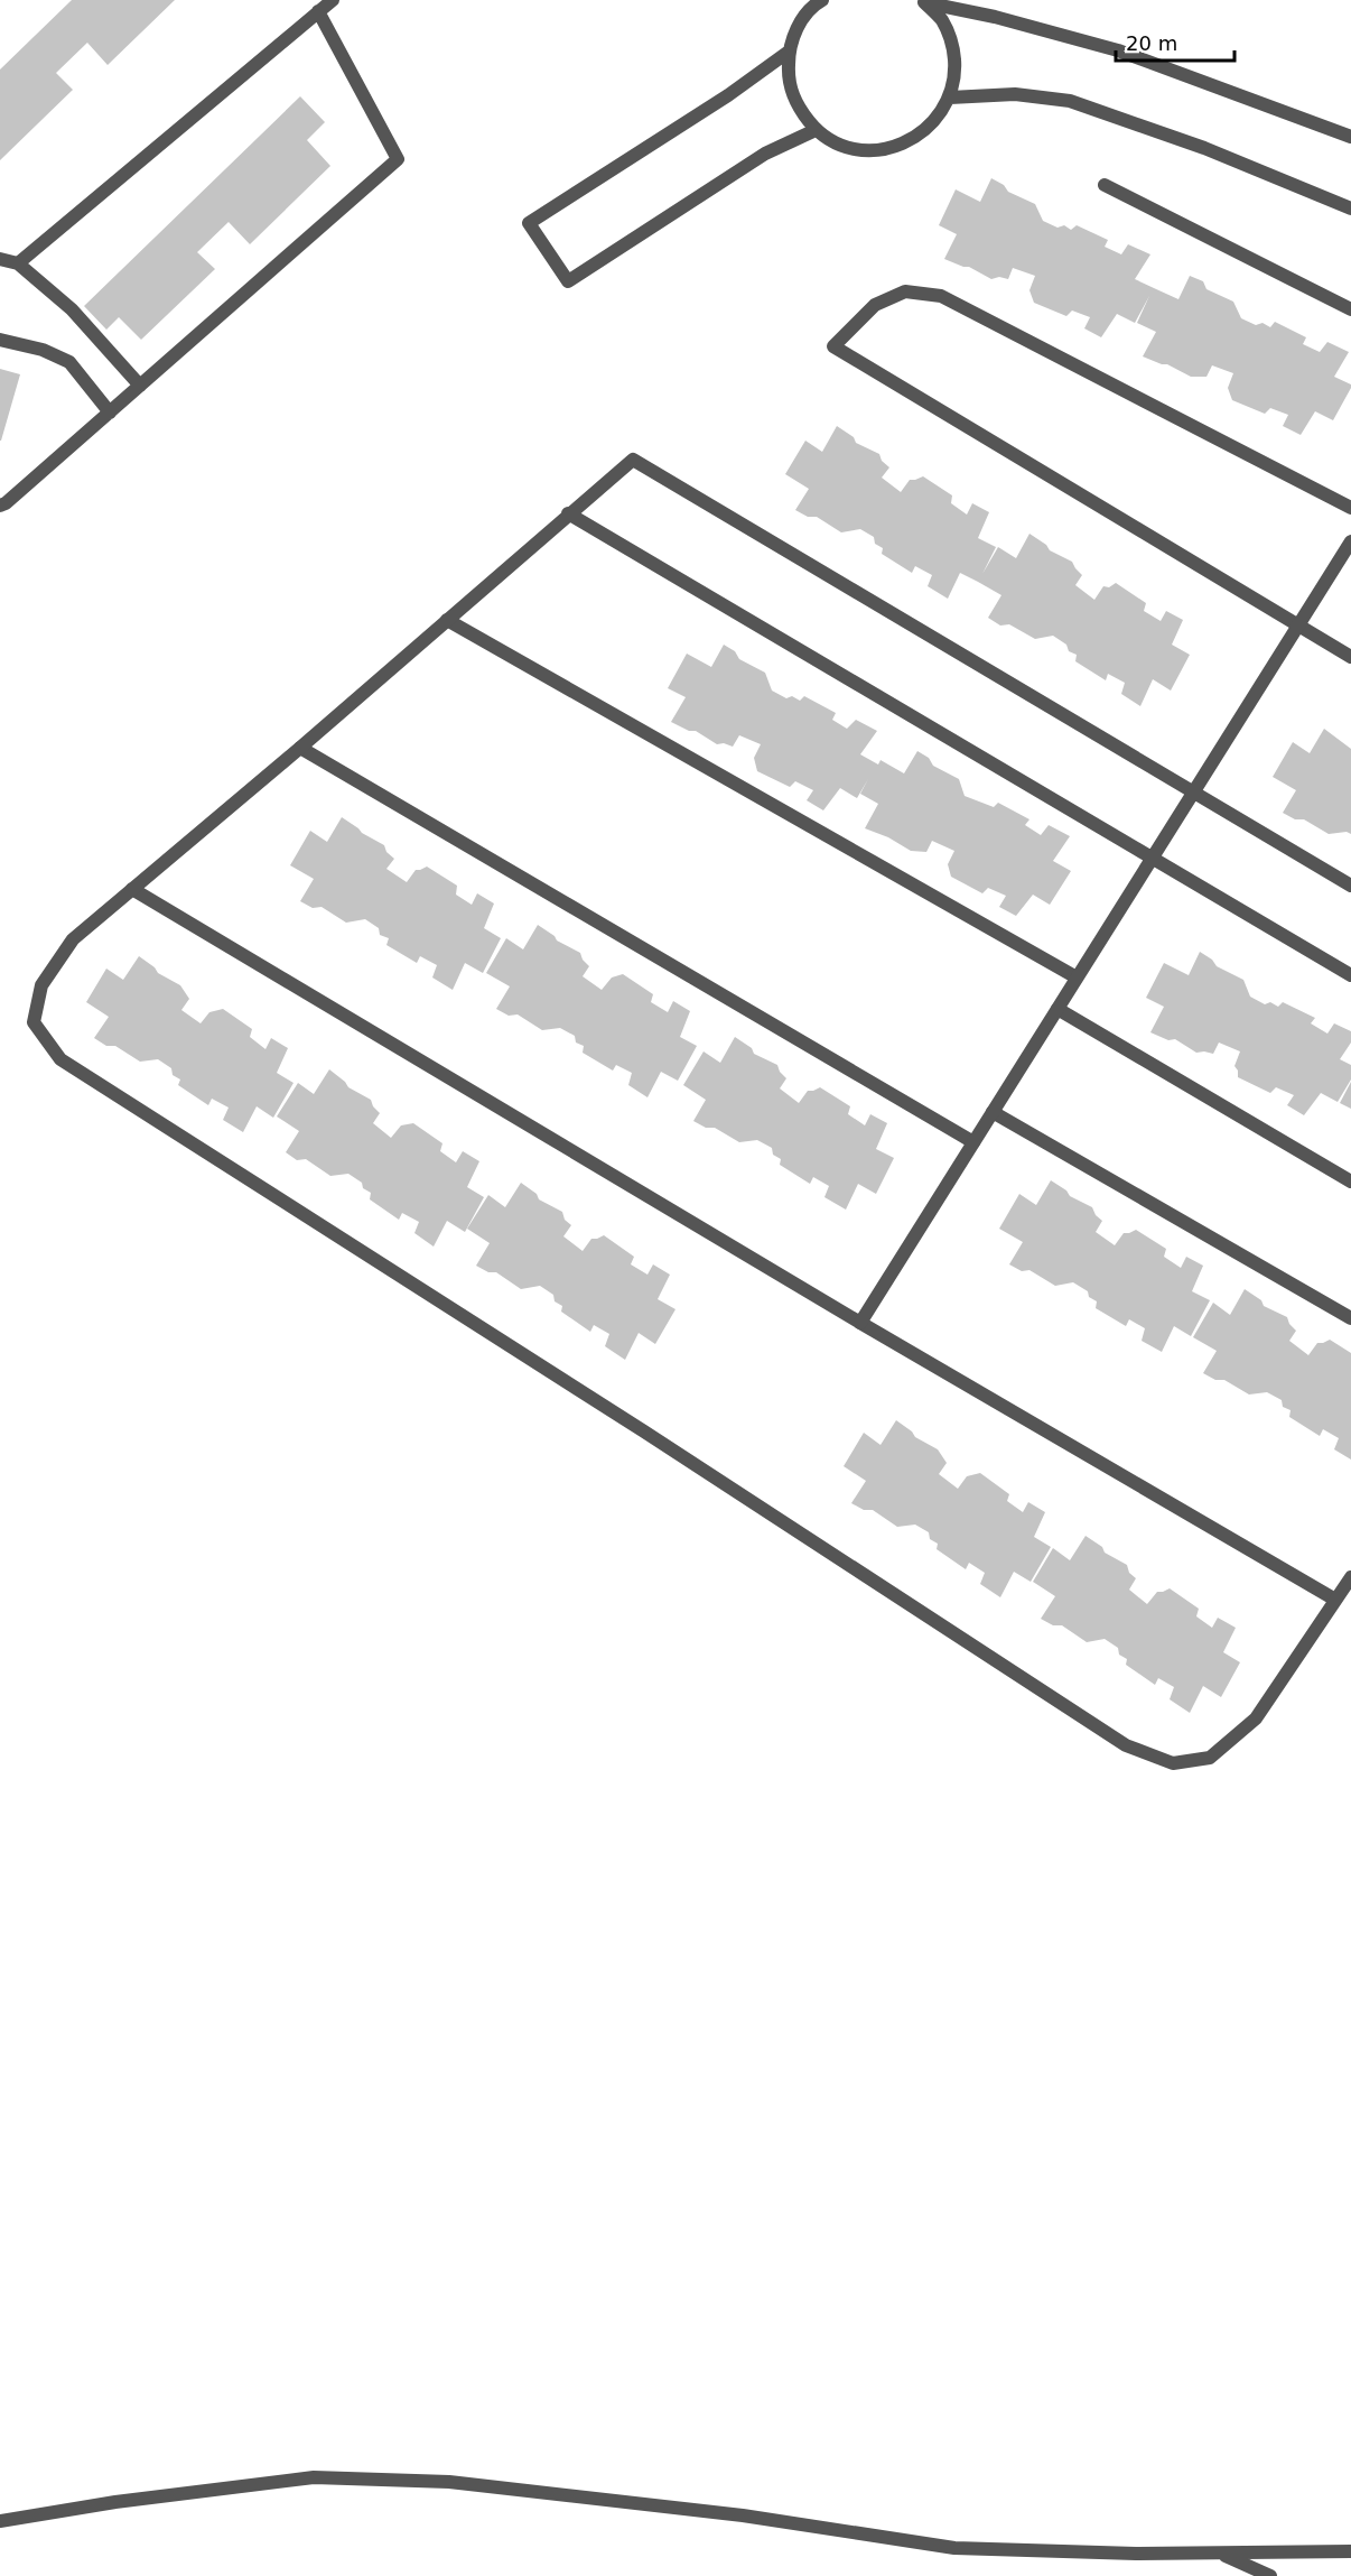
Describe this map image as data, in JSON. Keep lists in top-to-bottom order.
{
  "scale_bar": "20 m"
}
